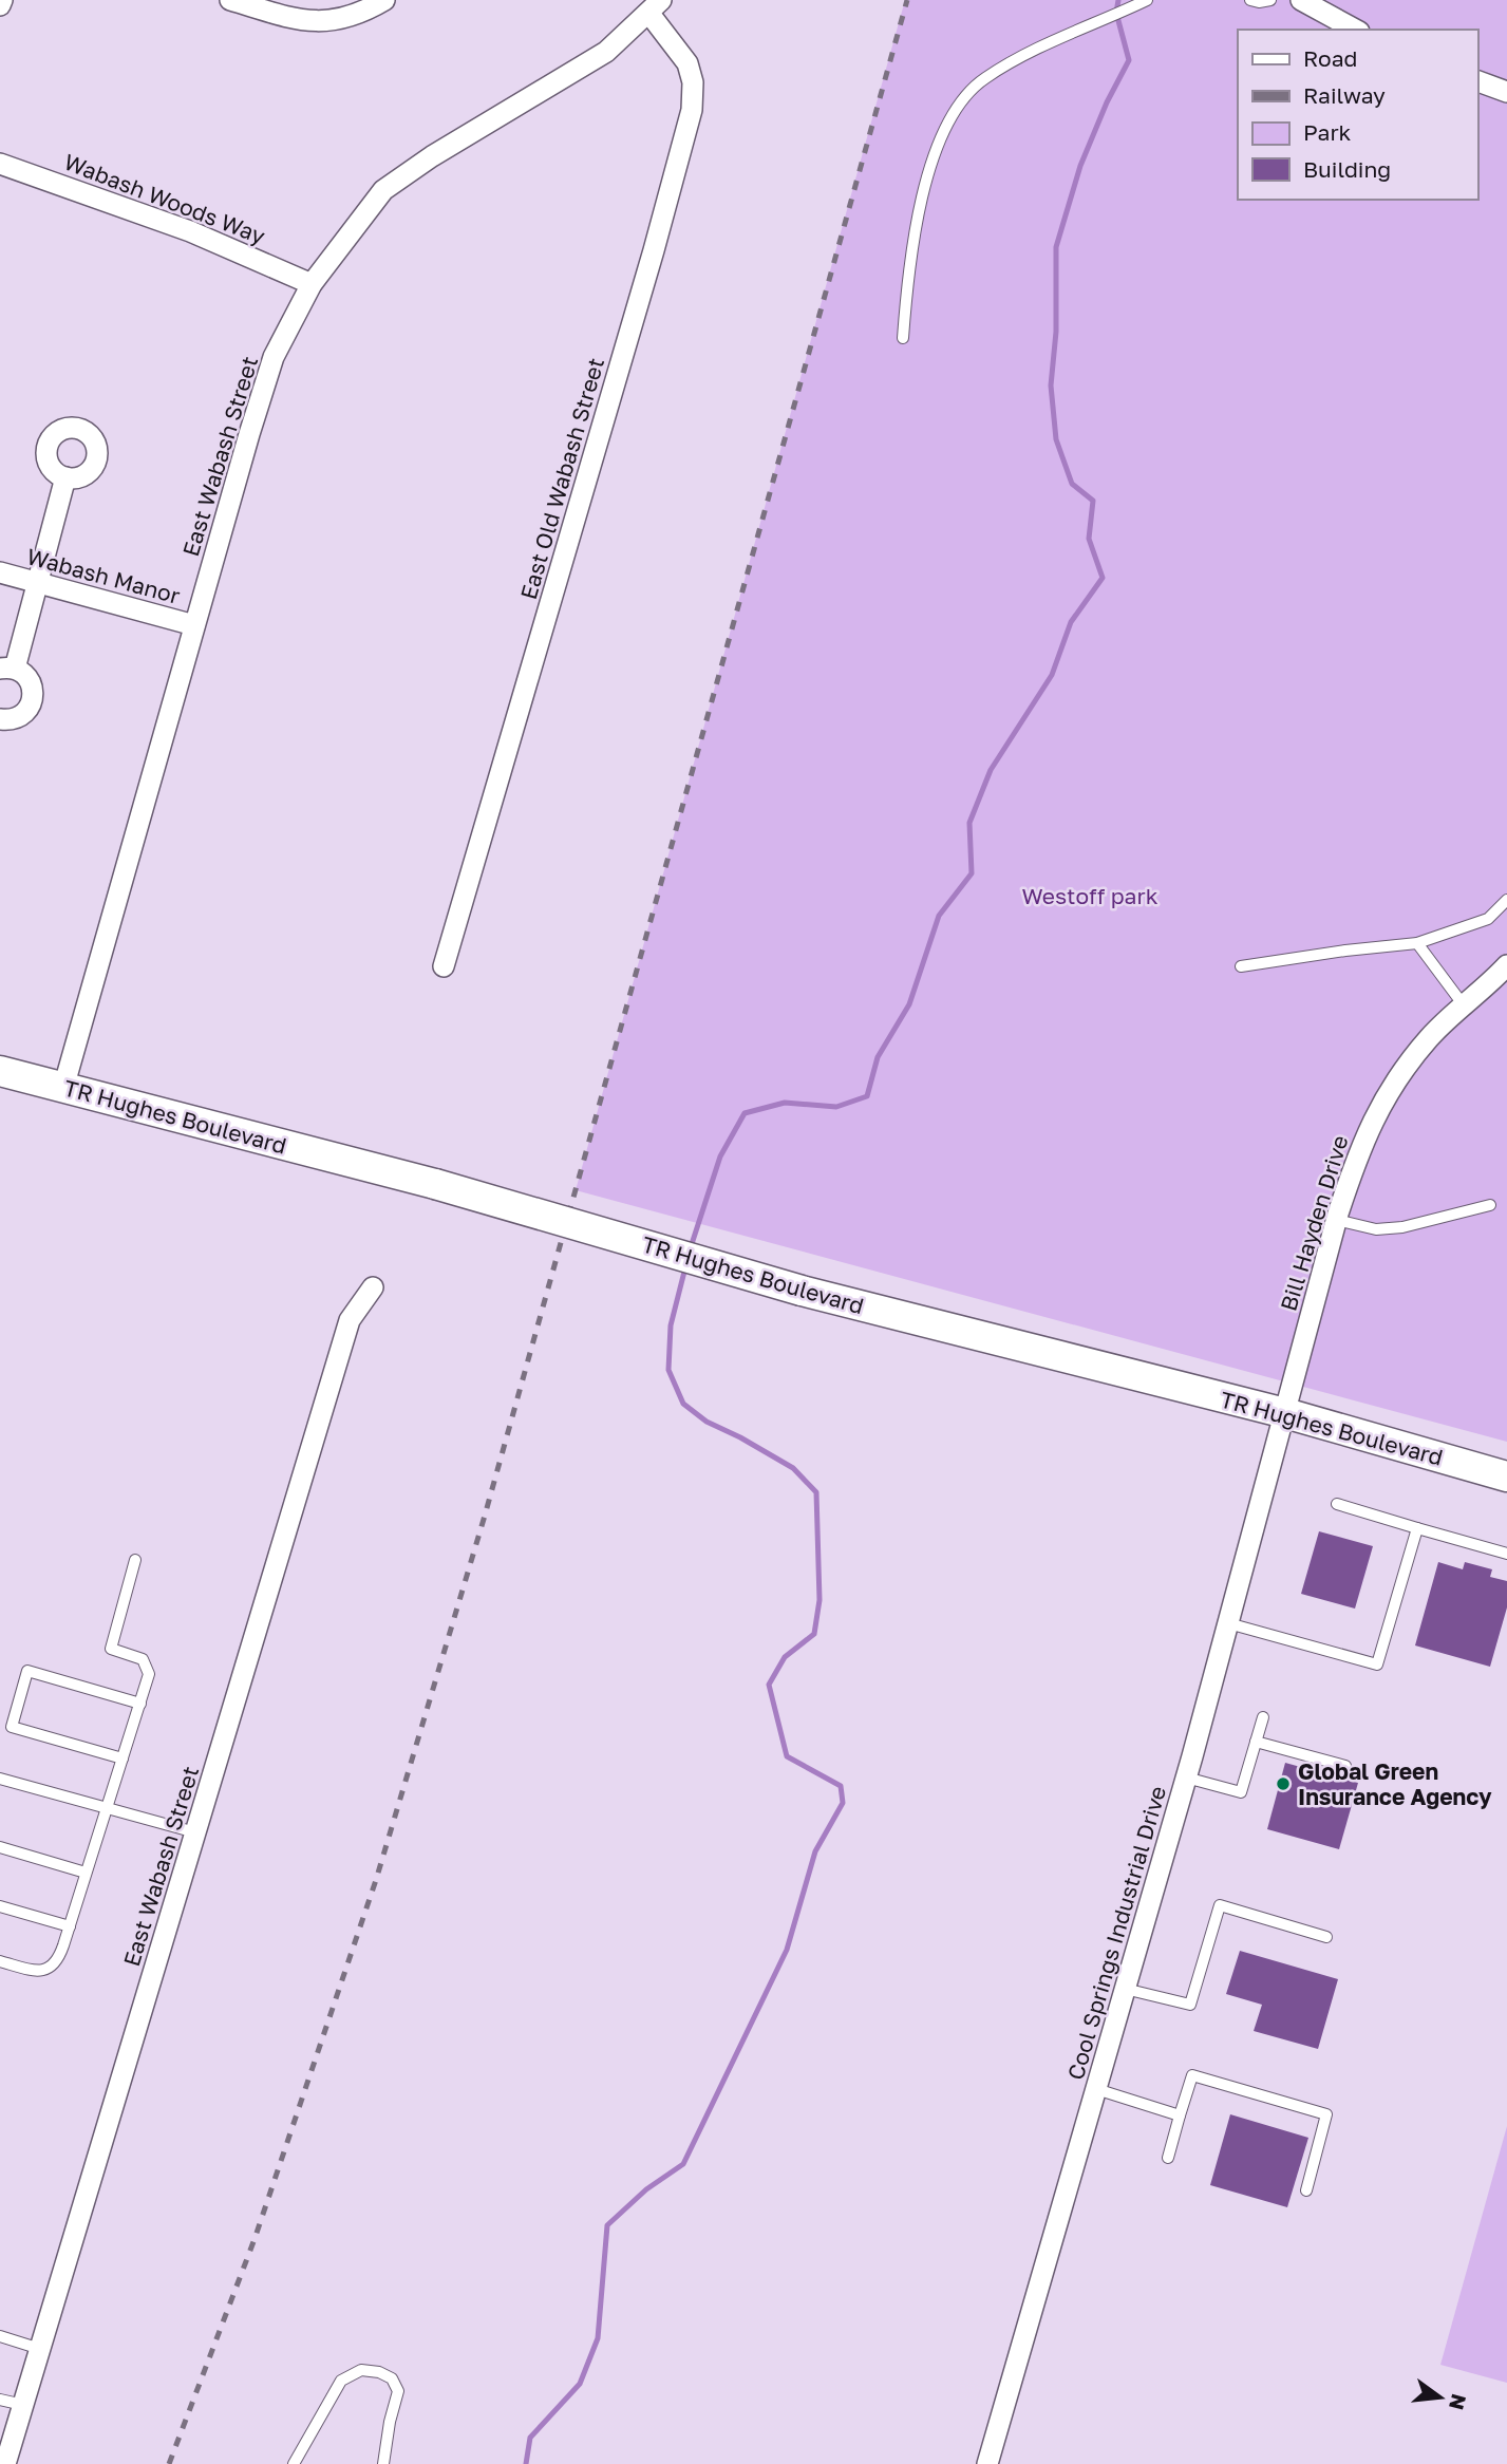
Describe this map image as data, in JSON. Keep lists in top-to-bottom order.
{
  "streets": {
    "main road": ["TR Hughes Boulevard"],
    "street": [
      "Wabash Woods Way",
      "East Wabash Street",
      "East Old Wabash Street",
      "Wabash Manor",
      "Bill Hayden Drive",
      "Cool Springs Industrial Drive"
    ]
  },
  "crossings": [
    ["Wabash Woods Way", "East Wabash Street"],
    ["East Wabash Street", "East Old Wabash Street"],
    ["East Wabash Street", "Wabash Manor"],
    ["East Wabash Street", "TR Hughes Boulevard"],
    ["TR Hughes Boulevard", "Bill Hayden Drive"],
    ["TR Hughes Boulevard", "Cool Springs Industrial Drive"],
    ["Bill Hayden Drive", "Cool Springs Industrial Drive"]
  ],
  "parks": ["Westoff park"],
  "places": ["Global Green Insurance Agency"],
  "legend": [
    "Road",
    "Railway",
    "Park",
    "Building"
  ],
  "north": "right"
}
